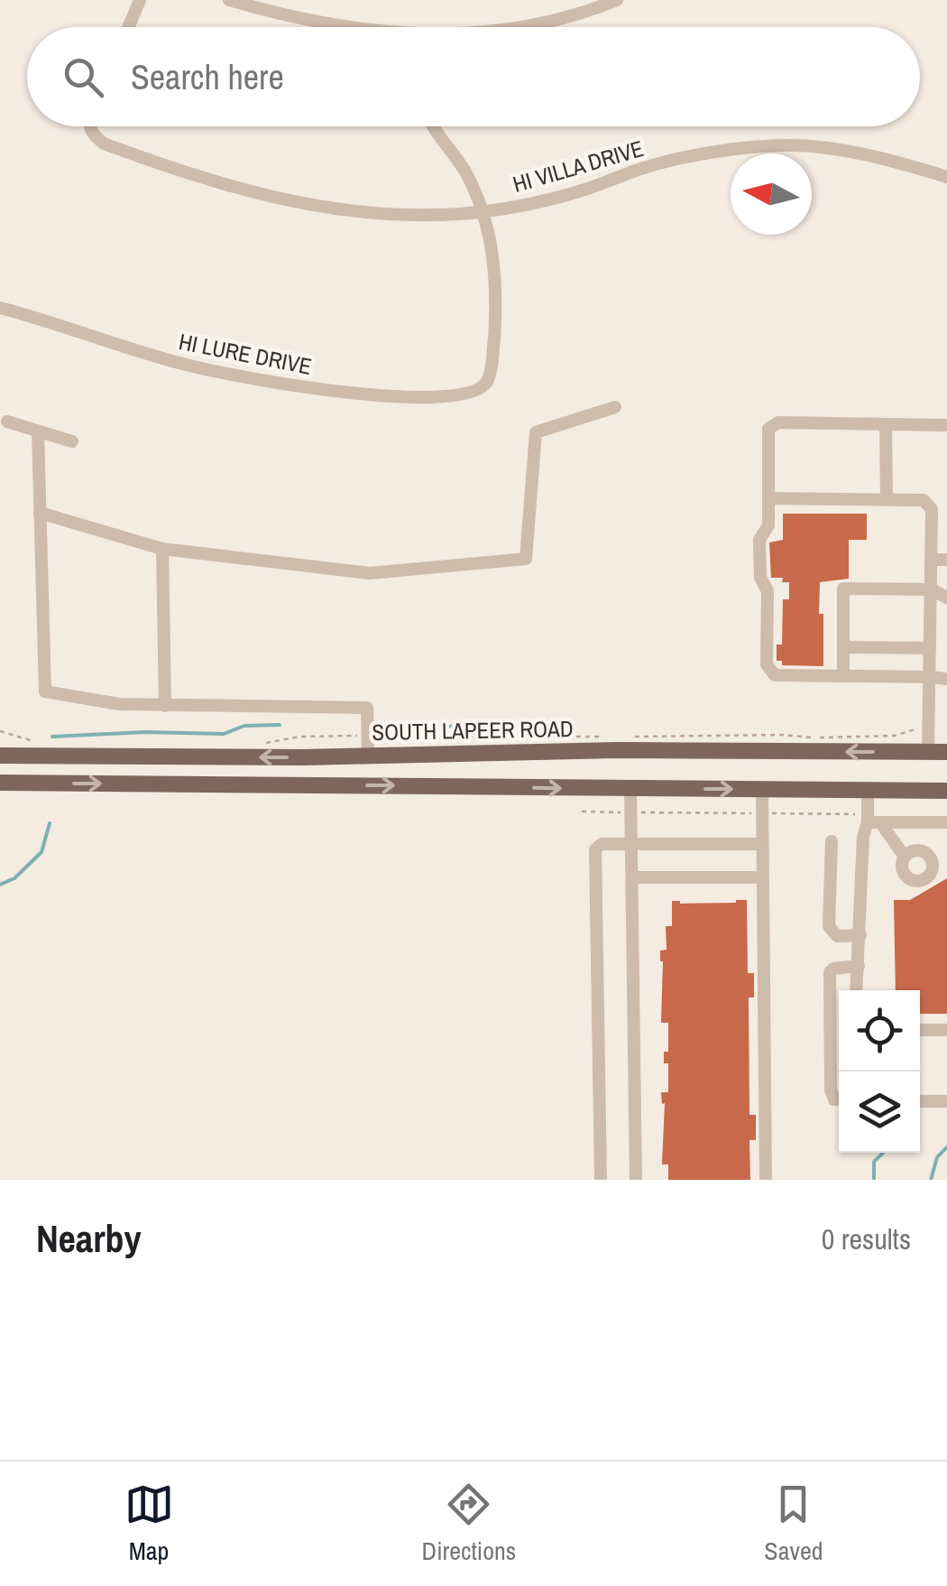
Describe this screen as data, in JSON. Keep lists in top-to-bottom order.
{
  "streets": {
    "main road": ["SOUTH LAPEER ROAD"],
    "street": ["HI VILLA DRIVE", "HI LURE DRIVE"]
  },
  "crossings": [
    ["HI VILLA DRIVE", "HI LURE DRIVE"]
  ],
  "north": "left",
  "page": {
    "search": "Search here",
    "heading": ["Nearby", "0 results"],
    "nav": ["Map", "Directions", "Saved"]
  }
}
